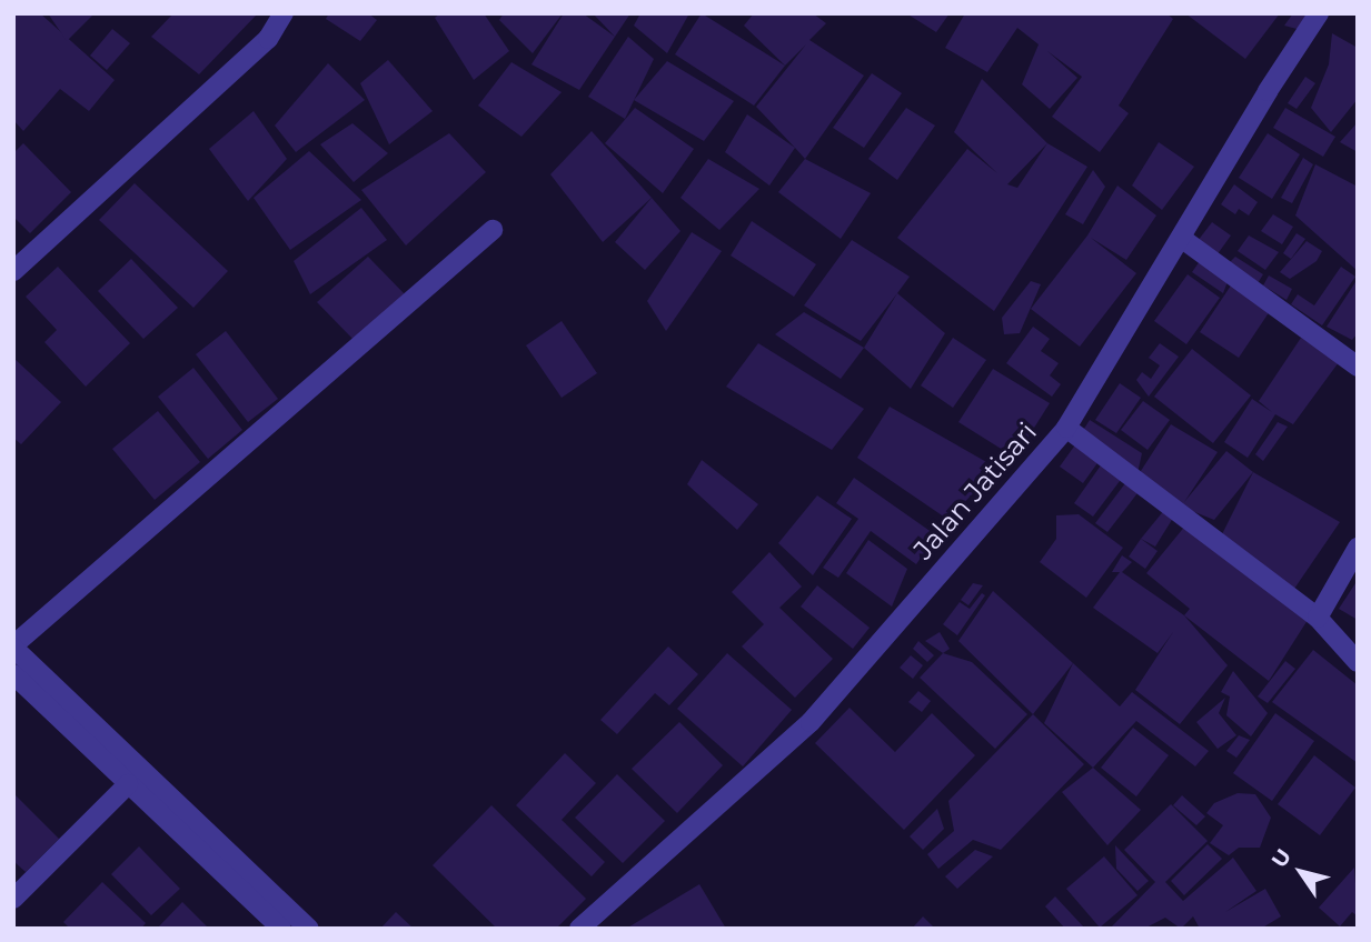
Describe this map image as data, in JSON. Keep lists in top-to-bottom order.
{
  "streets": {
    "street": ["Jalan Jatisari"]
  },
  "north": "top left"
}
